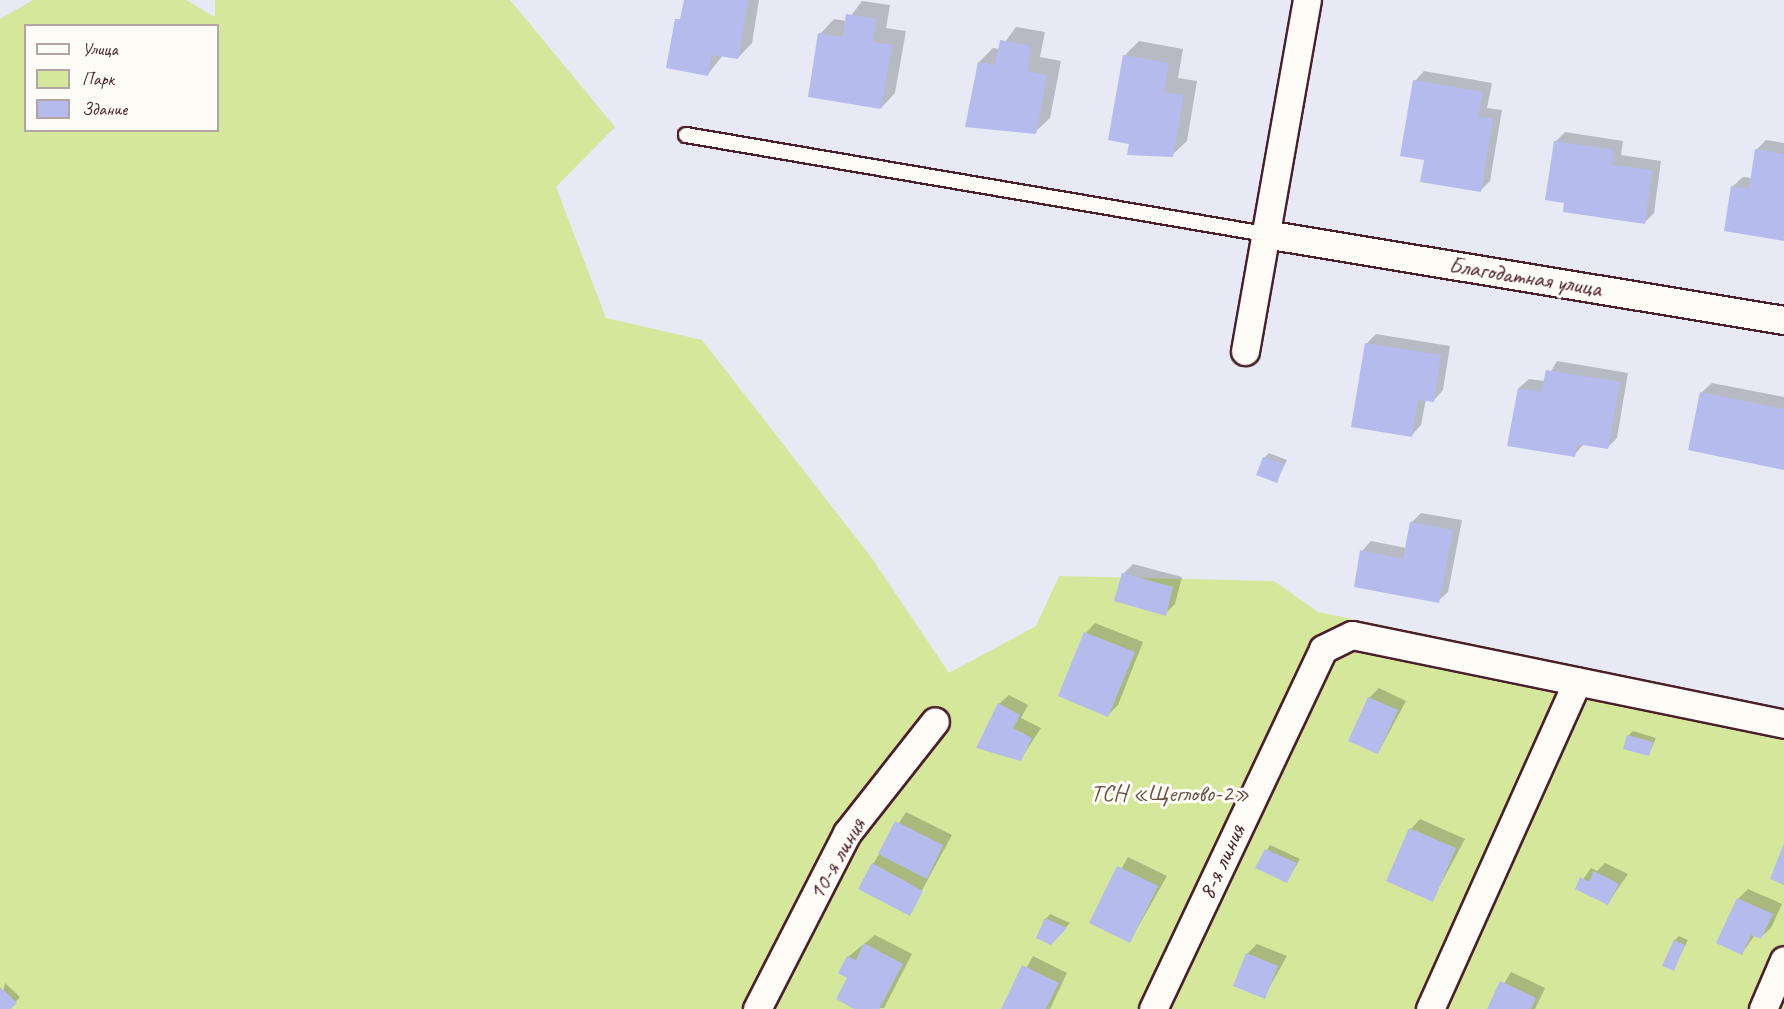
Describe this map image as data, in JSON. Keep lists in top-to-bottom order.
{
  "streets": {
    "street": ["Благодатная улица", "10-я линия", "8-я линия"]
  },
  "parks": ["ТСН «Щеглово-2»"],
  "legend": ["Улица", "Парк", "Здание"]
}
